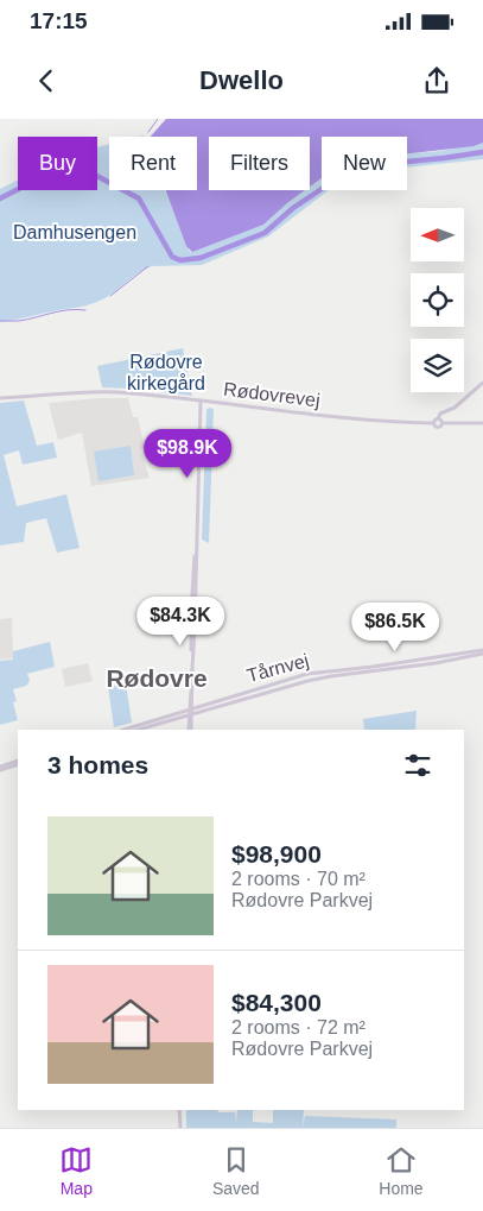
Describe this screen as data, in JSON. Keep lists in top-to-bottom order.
{
  "streets": {
    "street": ["Rødovrevej", "Tårnvej"]
  },
  "districts": ["Rødovre"],
  "parks": ["Damhusengen", "Rødovre kirkegård"],
  "north": "left",
  "page": {
    "status": "17:15",
    "header": "Dwello",
    "chip": [
      "Buy",
      "Rent",
      "Filters",
      "New"
    ],
    "price": ["$98.9K", "$84.3K", "$86.5K"],
    "heading": "3 homes",
    "list": [
      {
        "name": "$98,900",
        "note": "2 rooms · 70 m² · Rødovre Parkvej"
      },
      {
        "name": "$84,300",
        "note": "2 rooms · 72 m² · Rødovre Parkvej"
      }
    ],
    "tabs": ["Map", "Saved", "Home"]
  }
}
